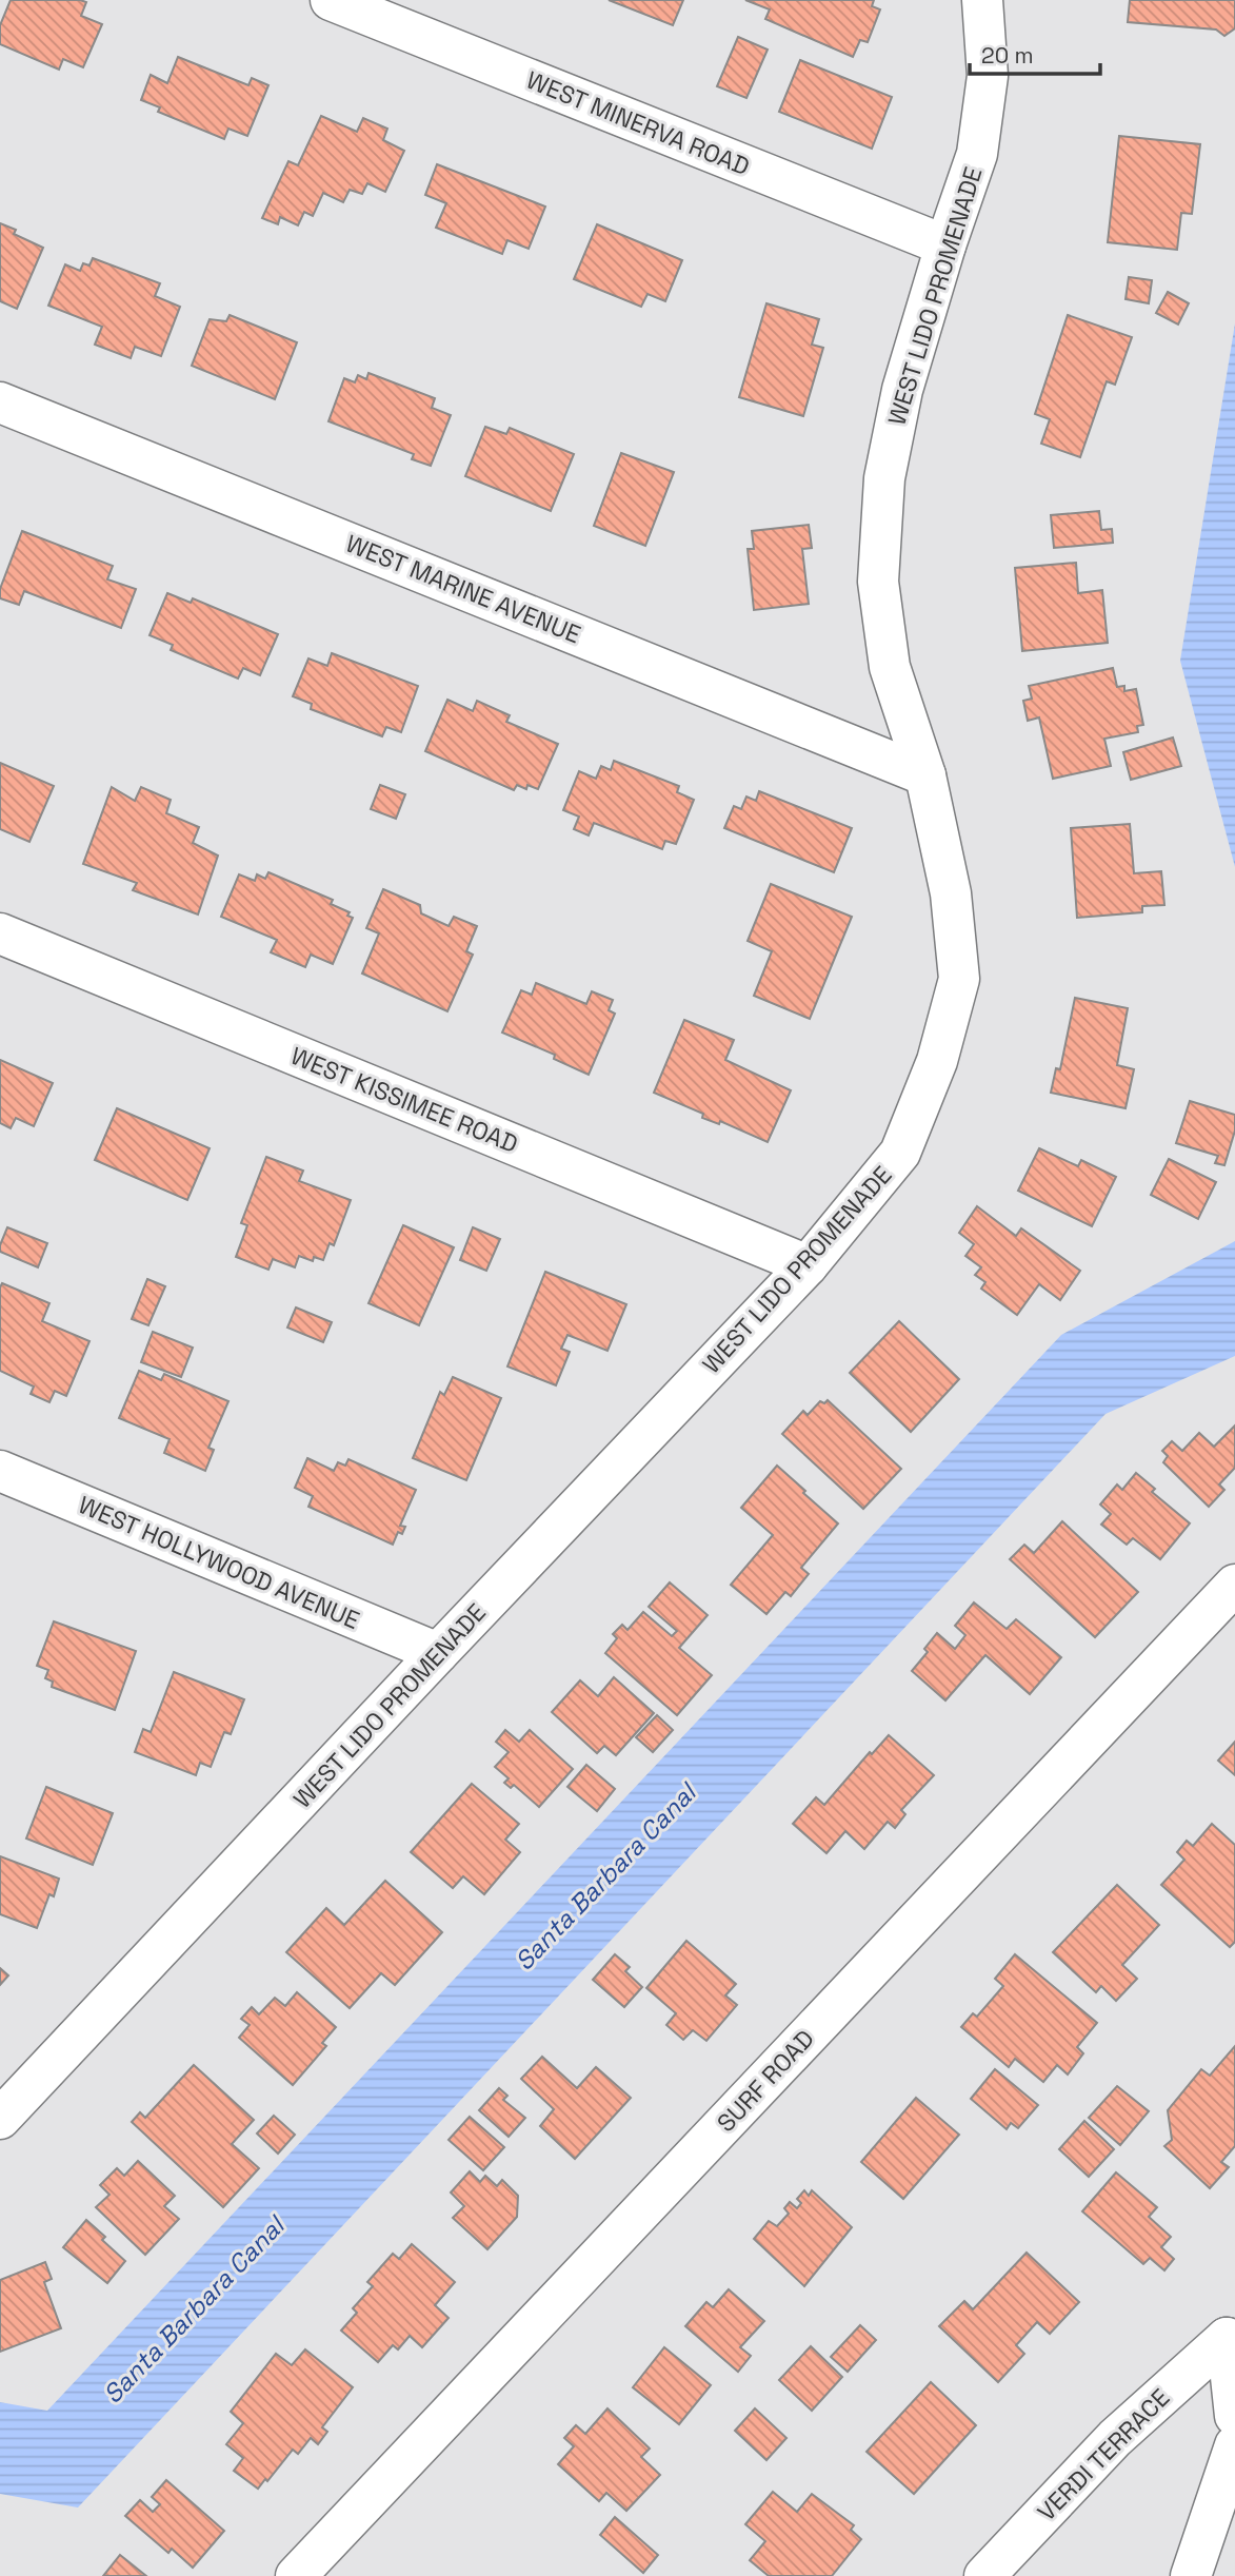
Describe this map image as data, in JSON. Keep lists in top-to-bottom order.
{
  "streets": {
    "street": [
      "WEST MINERVA ROAD",
      "WEST LIDO PROMENADE",
      "WEST MARINE AVENUE",
      "WEST KISSIMEE ROAD",
      "WEST HOLLYWOOD AVENUE",
      "SURF ROAD",
      "VERDI TERRACE"
    ]
  },
  "crossings": [
    ["WEST MINERVA ROAD", "WEST LIDO PROMENADE"],
    ["WEST LIDO PROMENADE", "WEST MARINE AVENUE"],
    ["WEST LIDO PROMENADE", "WEST KISSIMEE ROAD"],
    ["WEST LIDO PROMENADE", "WEST HOLLYWOOD AVENUE"]
  ],
  "water": ["Santa Barbara Canal"],
  "scale_bar": "20 m"
}
